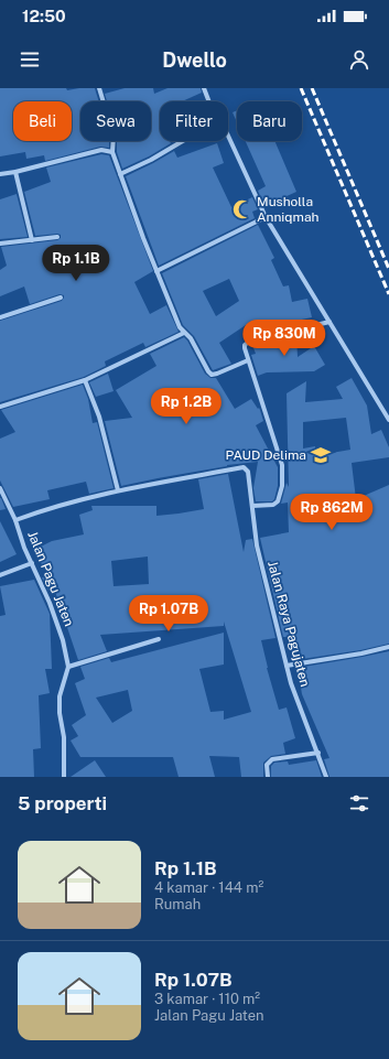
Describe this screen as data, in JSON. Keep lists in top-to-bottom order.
{
  "streets": {
    "street": ["Jalan Pagu Jaten", "Jalan Raya Pagujaten"]
  },
  "crossings": [
    ["Jalan Pagu Jaten", "Jalan Raya Pagujaten"]
  ],
  "places": {
    "mosque": ["Musholla Anniqmah"],
    "school or university": ["PAUD Delima"]
  },
  "page": {
    "status": "12:50",
    "header": "Dwello",
    "chip": [
      "Beli",
      "Sewa",
      "Filter",
      "Baru"
    ],
    "price": [
      "Rp 1.1B",
      "Rp 830M",
      "Rp 1.2B",
      "Rp 862M",
      "Rp 1.07B"
    ],
    "heading": "5 properti",
    "list": [
      {
        "name": "Rp 1.1B",
        "note": "4 kamar · 144 m² · Rumah"
      },
      {
        "name": "Rp 1.07B",
        "note": "3 kamar · 110 m² · Jalan Pagu Jaten"
      }
    ]
  }
}
